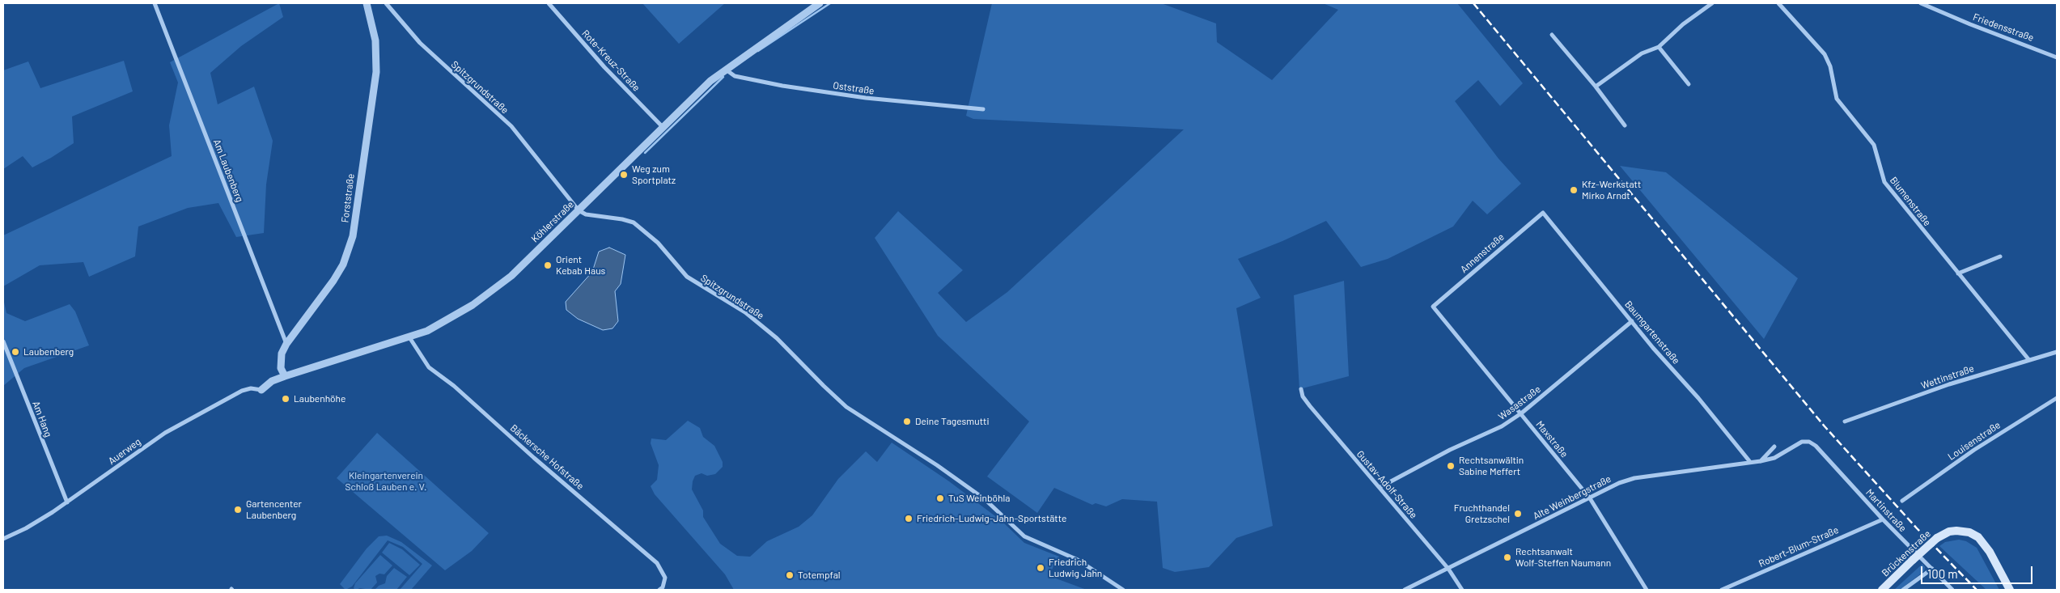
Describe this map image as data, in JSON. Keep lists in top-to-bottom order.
{
  "streets": {
    "main road": ["Brückenstraße"],
    "street": [
      "Friedensstraße",
      "Rote-Kreuz-Straße",
      "Spitzgrundstraße",
      "Oststraße",
      "Am Laubenberg",
      "Forststraße",
      "Blumenstraße",
      "Köhlerstraße",
      "Annenstraße",
      "Baumgartenstraße",
      "Wettinstraße",
      "Wasastraße",
      "Am Hang",
      "Maxstraße",
      "Louisenstraße",
      "Auerweg",
      "Bäckersche Hofstraße",
      "Gustav-Adolf-Straße",
      "Alte Weinbergstraße",
      "Martinstraße",
      "Robert-Blum-Straße"
    ]
  },
  "crossings": [
    ["Rote-Kreuz-Straße", "Köhlerstraße"],
    ["Spitzgrundstraße", "Köhlerstraße"],
    ["Oststraße", "Köhlerstraße"],
    ["Am Laubenberg", "Forststraße"],
    ["Forststraße", "Köhlerstraße"],
    ["Blumenstraße", "Wettinstraße"],
    ["Köhlerstraße", "Auerweg"],
    ["Köhlerstraße", "Bäckersche Hofstraße"],
    ["Annenstraße", "Baumgartenstraße"],
    ["Annenstraße", "Maxstraße"],
    ["Baumgartenstraße", "Wasastraße"],
    ["Baumgartenstraße", "Alte Weinbergstraße"],
    ["Wasastraße", "Maxstraße"],
    ["Wasastraße", "Gustav-Adolf-Straße"],
    ["Am Hang", "Auerweg"],
    ["Maxstraße", "Alte Weinbergstraße"],
    ["Gustav-Adolf-Straße", "Alte Weinbergstraße"],
    ["Alte Weinbergstraße", "Martinstraße"],
    ["Martinstraße", "Robert-Blum-Straße"]
  ],
  "parks": ["Kleingartenverein Schloß Lauben e. V."],
  "places": [
    "Weg zum Sportplatz",
    "Kfz-Werkstatt Mirko Arndt",
    "Orient Kebab Haus",
    "Laubenberg",
    "Laubenhöhe",
    "Deine Tagesmutti",
    "Rechtsanwältin Sabine Meffert",
    "TuS Weinböhla",
    "Gartencenter Laubenberg",
    "Fruchthandel Gretzschel",
    "Friedrich-Ludwig-Jahn-Sportstätte",
    "Rechtsanwalt Wolf-Steffen Naumann",
    "Friedrich Ludwig Jahn",
    "Totempfal"
  ],
  "scale_bar": "100 m"
}
